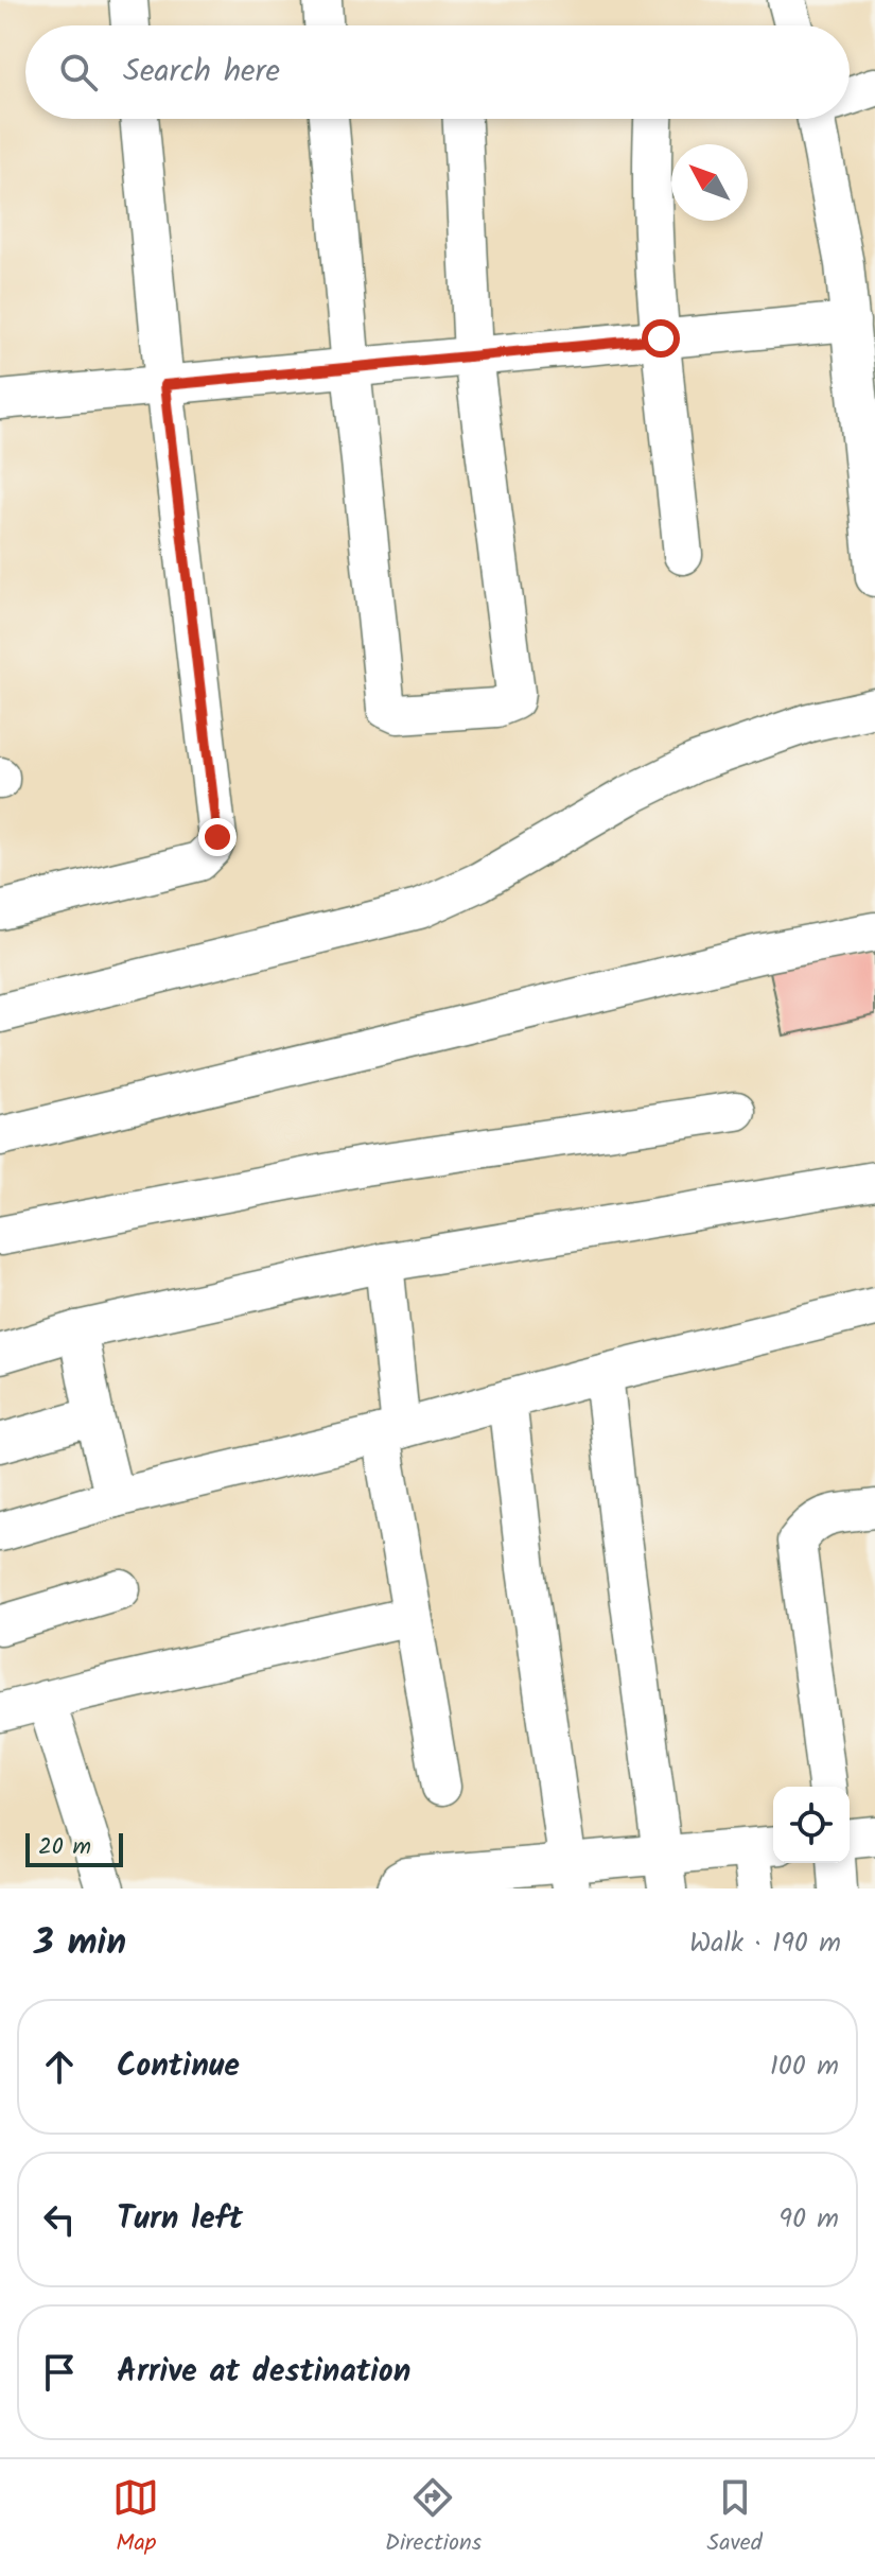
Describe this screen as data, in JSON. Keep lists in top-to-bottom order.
{
  "scale_bar": "20 m",
  "north": "top left",
  "page": {
    "search": "Search here",
    "scale": "20 m",
    "heading": ["3 min", "Walk · 190 m"],
    "list": [
      ["Continue", "100 m"],
      ["Turn left", "90 m"],
      "Arrive at destination"
    ],
    "nav": ["Map", "Directions", "Saved"]
  }
}
